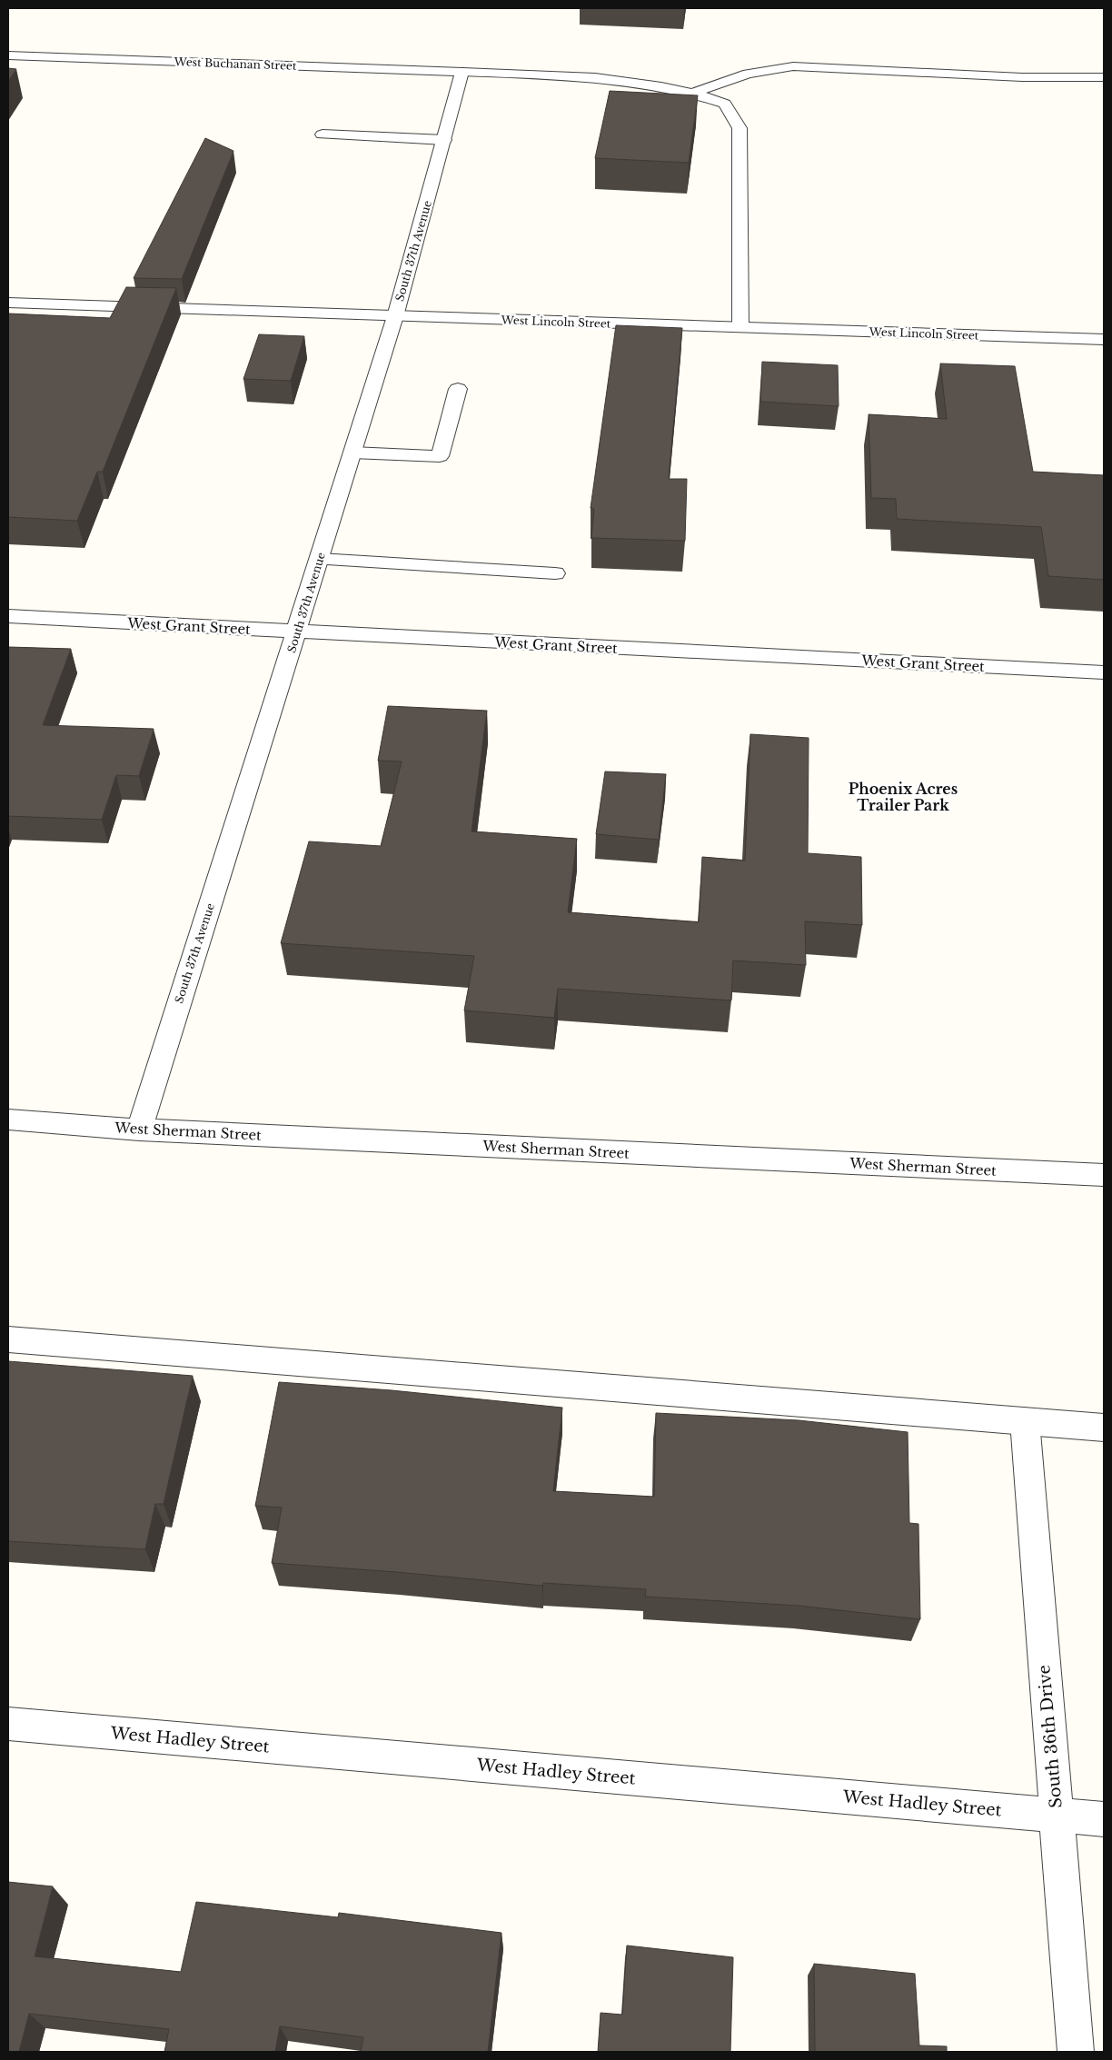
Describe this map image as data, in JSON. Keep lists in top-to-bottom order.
{
  "streets": {
    "street": [
      "West Buchanan Street",
      "South 37th Avenue",
      "West Lincoln Street",
      "West Grant Street",
      "West Sherman Street",
      "South 36th Drive",
      "West Hadley Street"
    ]
  },
  "crossings": [
    ["West Buchanan Street", "South 37th Avenue"],
    ["West Buchanan Street", "West Lincoln Street"],
    ["South 37th Avenue", "West Lincoln Street"],
    ["South 37th Avenue", "West Grant Street"],
    ["South 37th Avenue", "West Sherman Street"],
    ["South 36th Drive", "West Hadley Street"]
  ],
  "districts": ["Phoenix Acres Trailer Park"]
}
